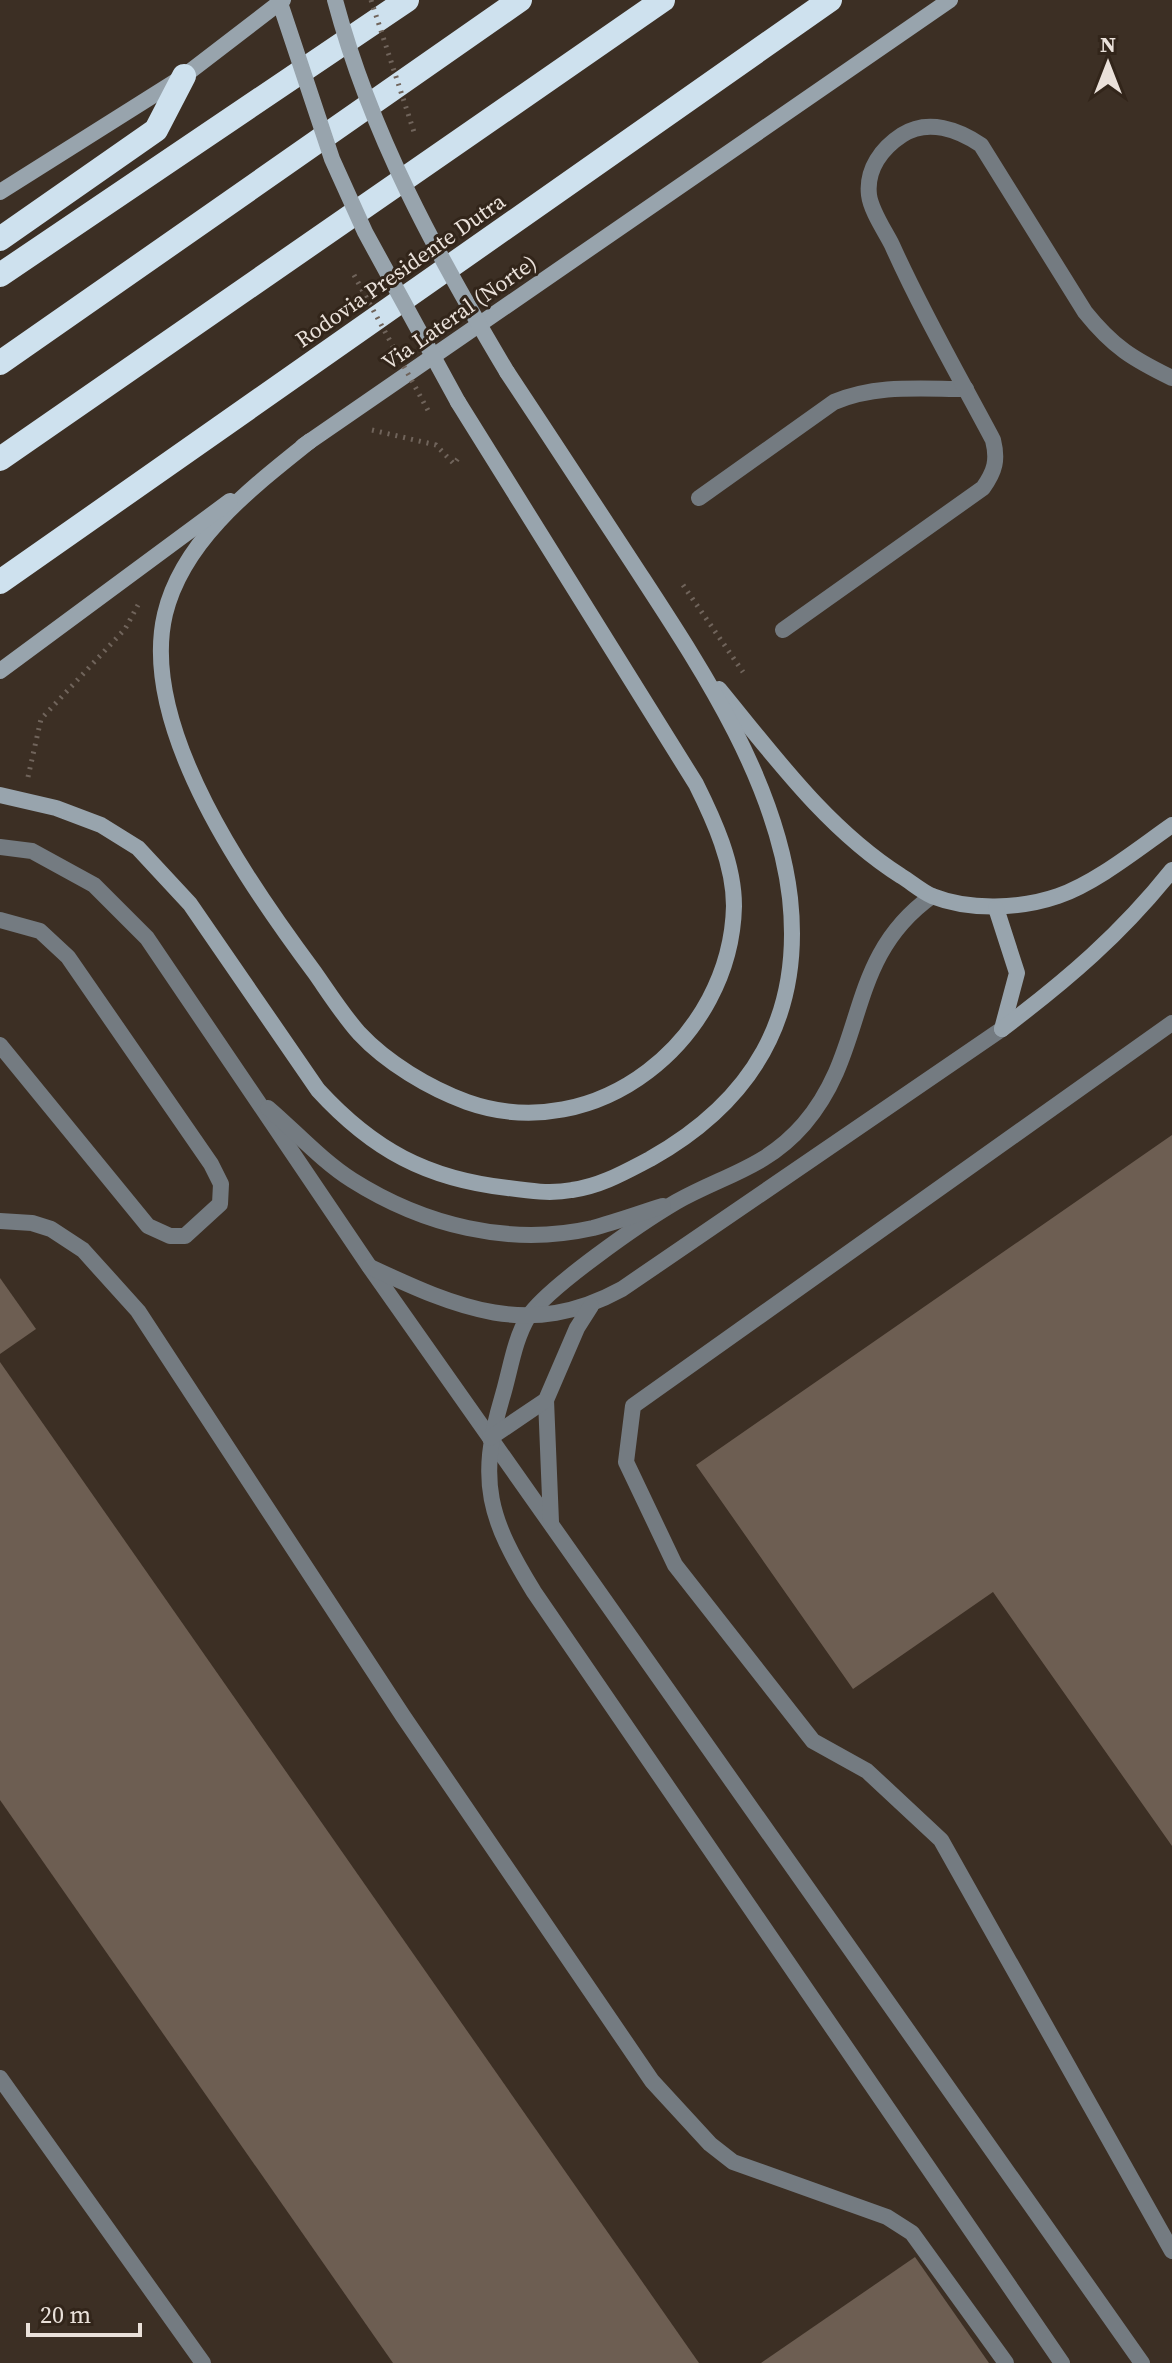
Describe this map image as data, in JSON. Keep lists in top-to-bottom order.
{
  "streets": {
    "highway": ["Rodovia Presidente Dutra"],
    "main road": ["Via Lateral (Norte)"]
  },
  "scale_bar": "20 m",
  "north": "top"
}
